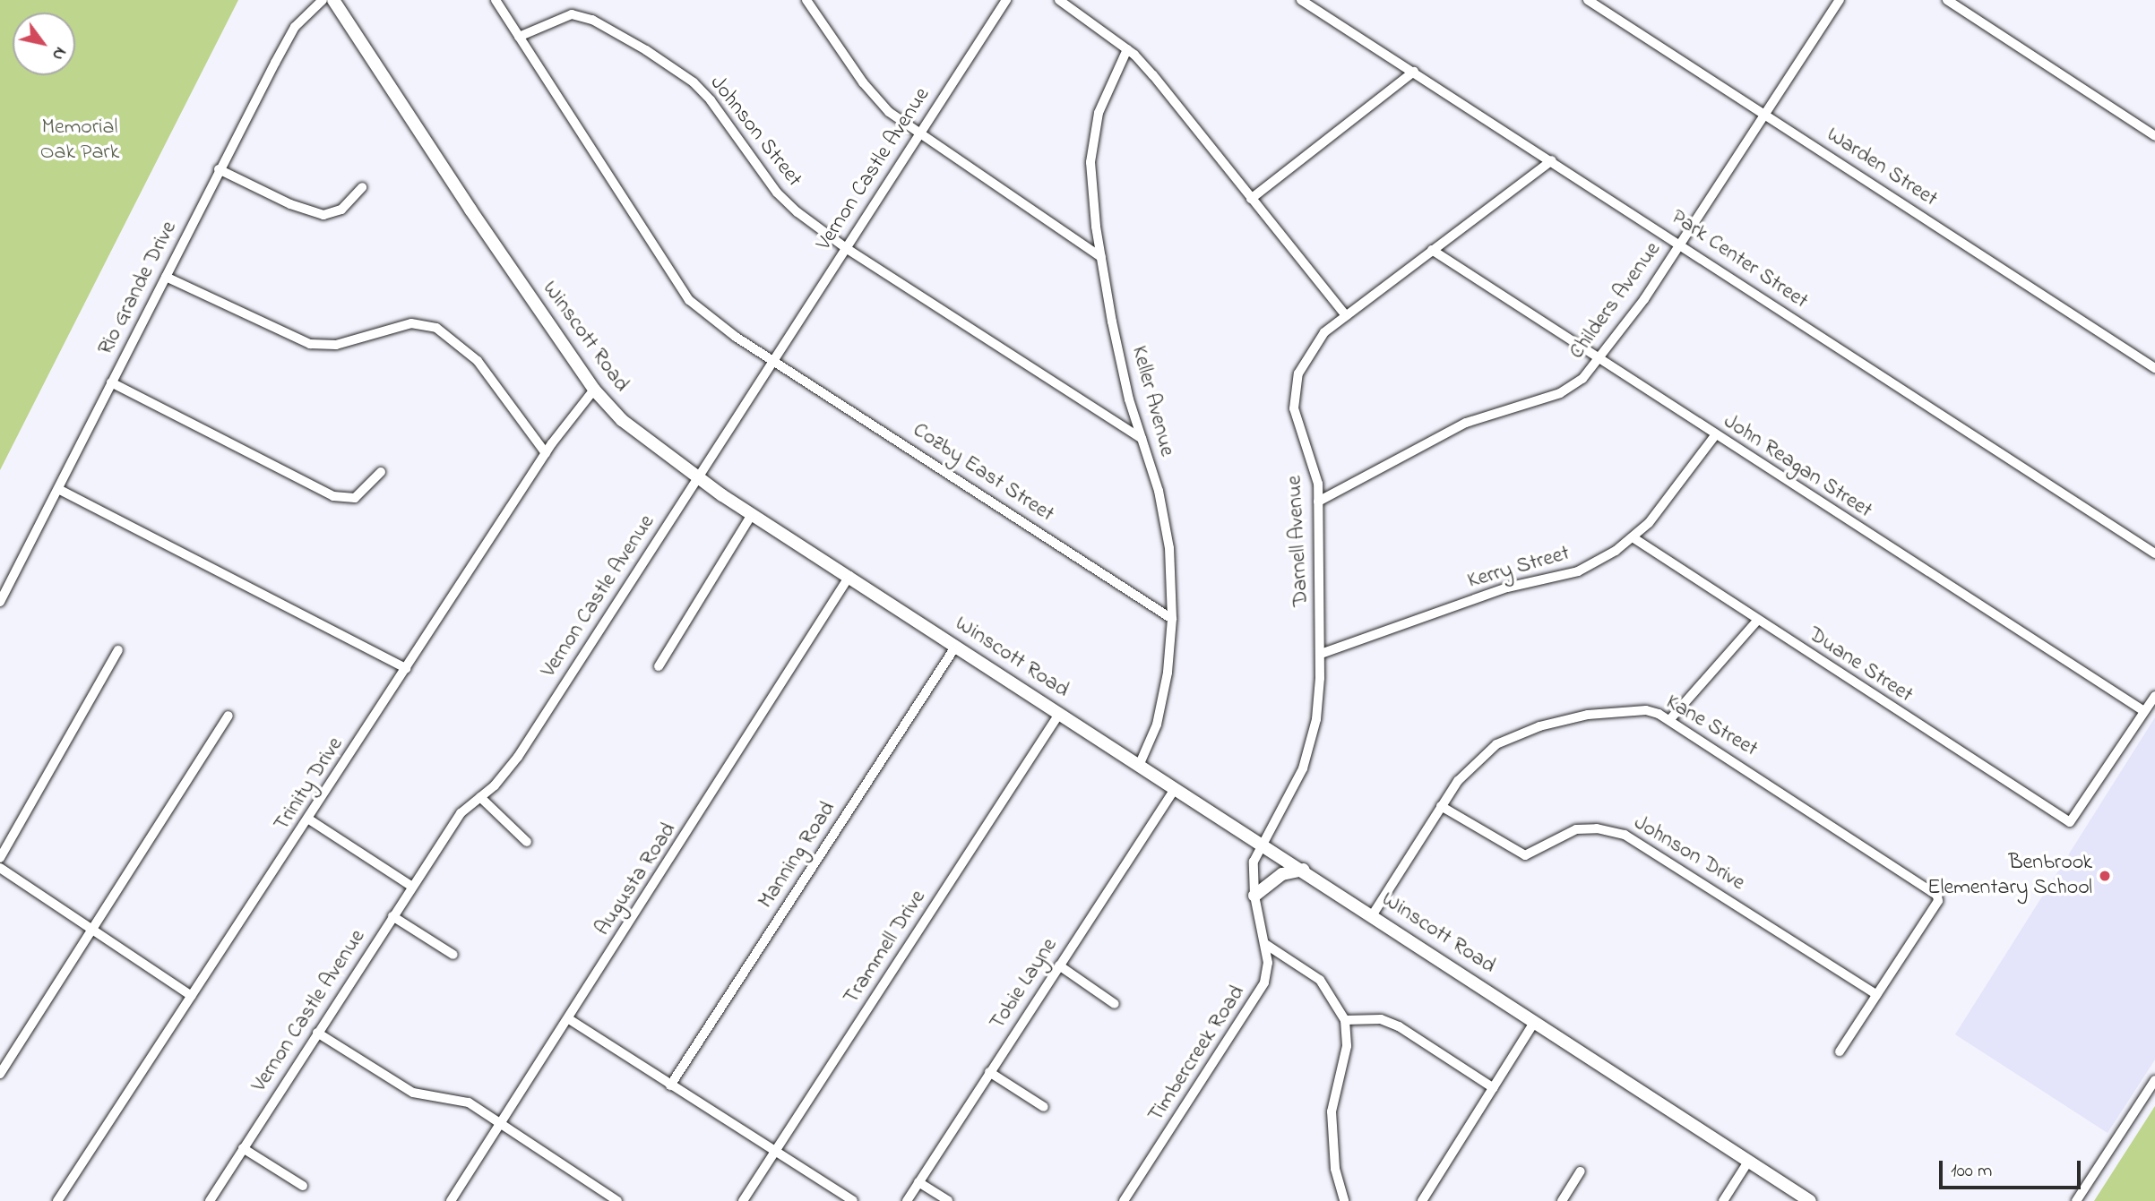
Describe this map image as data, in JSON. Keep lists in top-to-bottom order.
{
  "streets": {
    "main road": ["Winscott Road"],
    "street": [
      "Johnson Street",
      "Warden Street",
      "Vernon Castle Avenue",
      "Park Center Street",
      "Rio Grande Drive",
      "Childers Avenue",
      "Keller Avenue",
      "John Reagan Street",
      "Cozby East Street",
      "Darnell Avenue",
      "Kerry Street",
      "Duane Street",
      "Kane Street",
      "Trinity Drive",
      "Johnson Drive",
      "Manning Road",
      "Augusta Road",
      "Trammell Drive",
      "Tobie Layne",
      "Timbercreek Road"
    ]
  },
  "crossings": [
    ["Johnson Street", "Vernon Castle Avenue"],
    ["Johnson Street", "Keller Avenue"],
    ["Johnson Street", "Cozby East Street"],
    ["Warden Street", "Childers Avenue"],
    ["Vernon Castle Avenue", "Winscott Road"],
    ["Vernon Castle Avenue", "Cozby East Street"],
    ["Park Center Street", "Childers Avenue"],
    ["Park Center Street", "Darnell Avenue"],
    ["Childers Avenue", "John Reagan Street"],
    ["Childers Avenue", "Darnell Avenue"],
    ["Winscott Road", "Keller Avenue"],
    ["Winscott Road", "Darnell Avenue"],
    ["Winscott Road", "Kane Street"],
    ["Winscott Road", "Trinity Drive"],
    ["Winscott Road", "Manning Road"],
    ["Winscott Road", "Augusta Road"],
    ["Winscott Road", "Trammell Drive"],
    ["Winscott Road", "Tobie Layne"],
    ["Winscott Road", "Timbercreek Road"],
    ["Keller Avenue", "Cozby East Street"],
    ["John Reagan Street", "Darnell Avenue"],
    ["John Reagan Street", "Kerry Street"],
    ["John Reagan Street", "Duane Street"],
    ["Darnell Avenue", "Kerry Street"],
    ["Darnell Avenue", "Timbercreek Road"],
    ["Kerry Street", "Duane Street"],
    ["Kane Street", "Johnson Drive"]
  ],
  "parks": ["Memorial Oak Park"],
  "places": ["Benbrook Elementary School"],
  "scale_bar": "100 m",
  "north": "bottom right"
}
